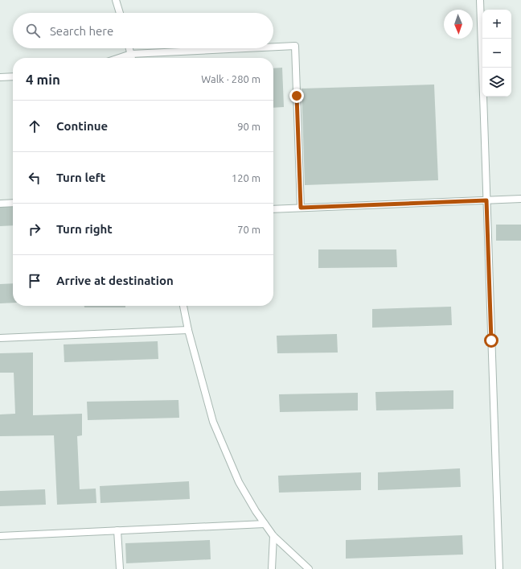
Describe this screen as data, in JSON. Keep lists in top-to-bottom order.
{
  "north": "bottom",
  "page": {
    "map_buttons": ["+", "−"],
    "search": "Search here",
    "heading": ["4 min", "Walk · 280 m"],
    "list": [
      ["Continue", "90 m"],
      ["Turn left", "120 m"],
      ["Turn right", "70 m"],
      "Arrive at destination"
    ]
  }
}
